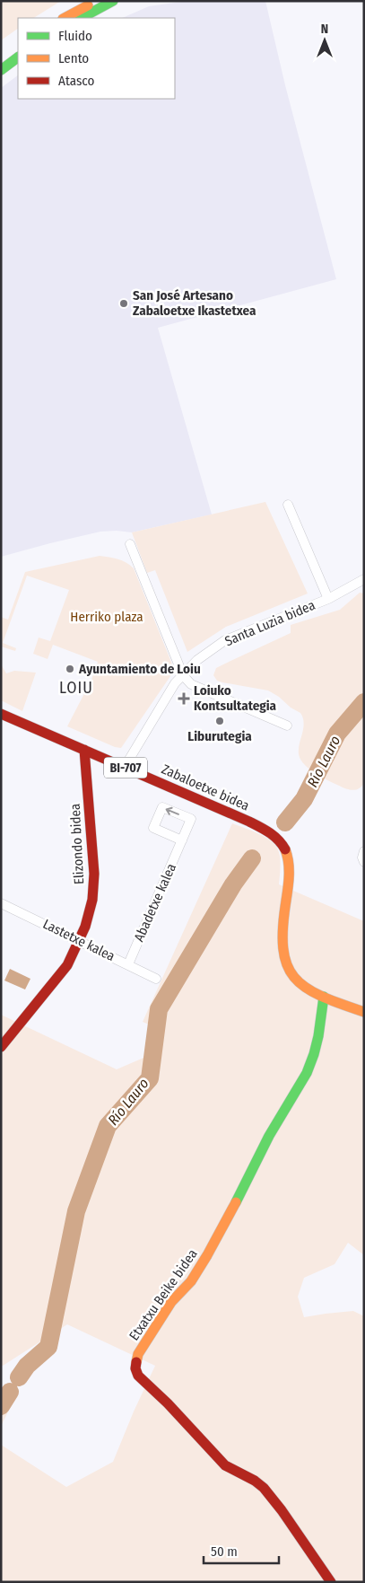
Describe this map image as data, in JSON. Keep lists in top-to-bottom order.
{
  "streets": {
    "street": [
      "Santa Luzia bidea",
      "BI-707",
      "Zabaloetxe bidea",
      "Elizondo bidea",
      "Abadetxe kalea",
      "Lastetxe kalea",
      "Etxatxu Beike bidea"
    ]
  },
  "crossings": [
    ["Santa Luzia bidea", "Zabaloetxe bidea"],
    ["BI-707", "Zabaloetxe bidea"],
    ["BI-707", "Etxatxu Beike bidea"],
    ["Zabaloetxe bidea", "Elizondo bidea"],
    ["Zabaloetxe bidea", "Etxatxu Beike bidea"],
    ["Elizondo bidea", "Lastetxe kalea"],
    ["Abadetxe kalea", "Lastetxe kalea"]
  ],
  "districts": ["LOIU"],
  "water": ["Río Lauro"],
  "parks": ["Herriko plaza"],
  "places": {
    "other": ["San José Artesano Zabaloetxe Ikastetxea", "Ayuntamiento de Loiu", "Liburutegia"],
    "health": ["Loiuko Kontsultategia"]
  },
  "legend": ["Fluido", "Lento", "Atasco"],
  "scale_bar": "50 m",
  "north": "top"
}
